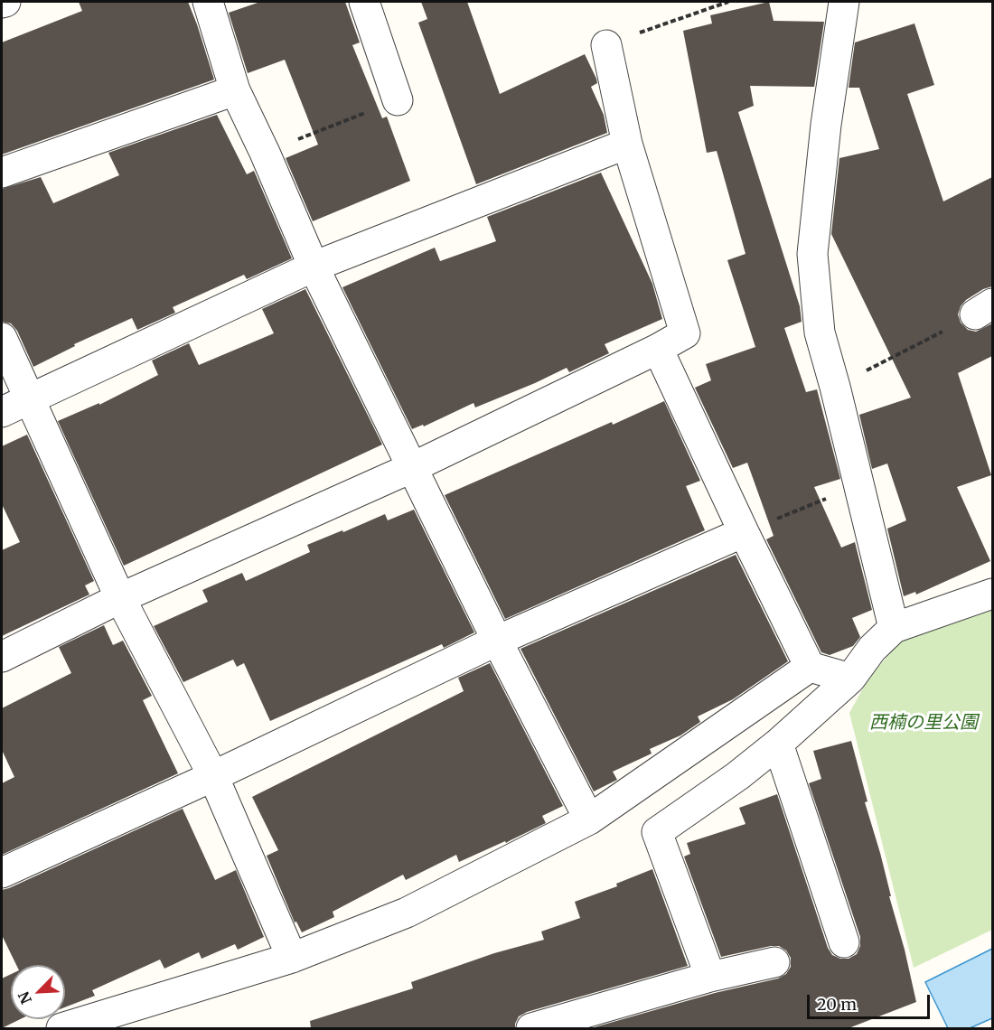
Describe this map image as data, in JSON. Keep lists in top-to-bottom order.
{
  "parks": ["西楠の里公園"],
  "scale_bar": "20 m",
  "north": "bottom left"
}
